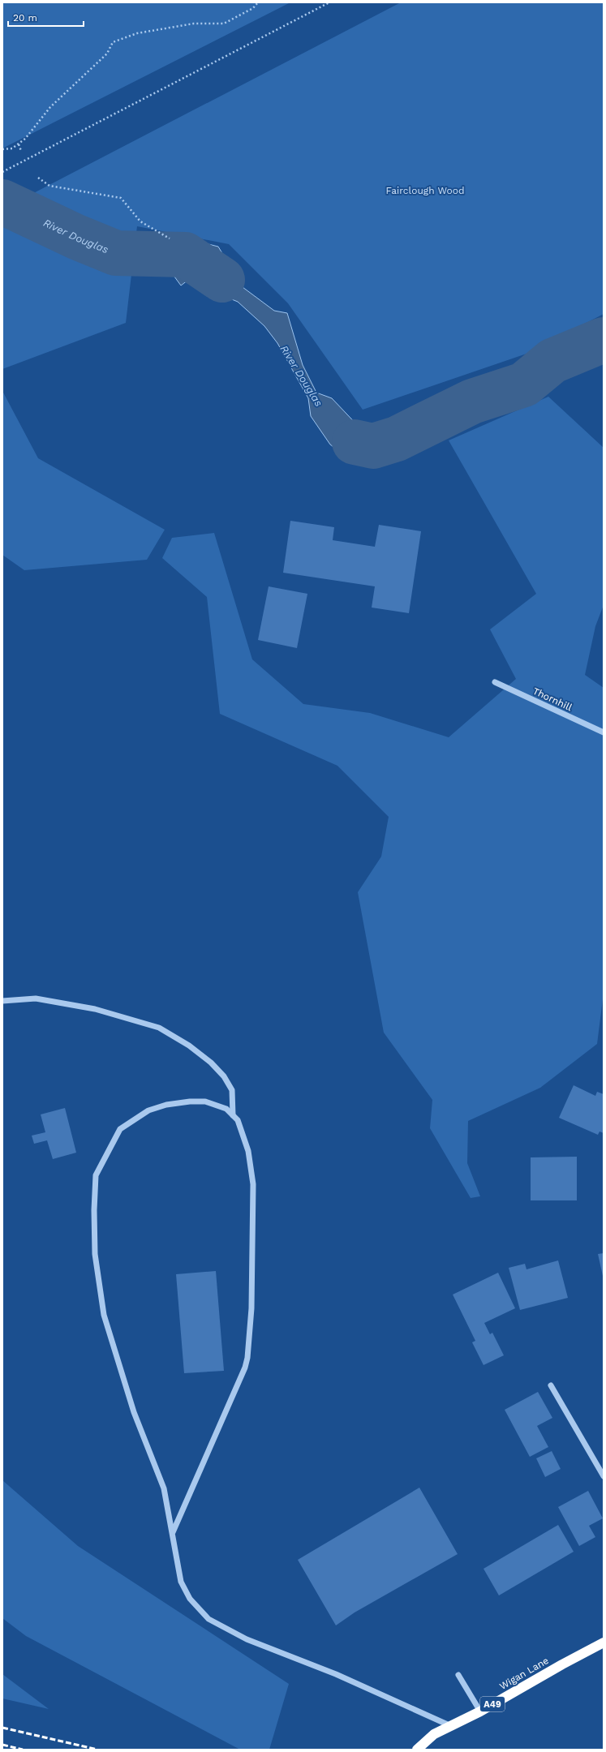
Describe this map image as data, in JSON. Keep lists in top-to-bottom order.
{
  "streets": {
    "highway": ["Wigan Lane", "A49"],
    "street": ["Thornhill"]
  },
  "water": ["River Douglas"],
  "parks": ["Fairclough Wood"],
  "scale_bar": "20 m"
}
